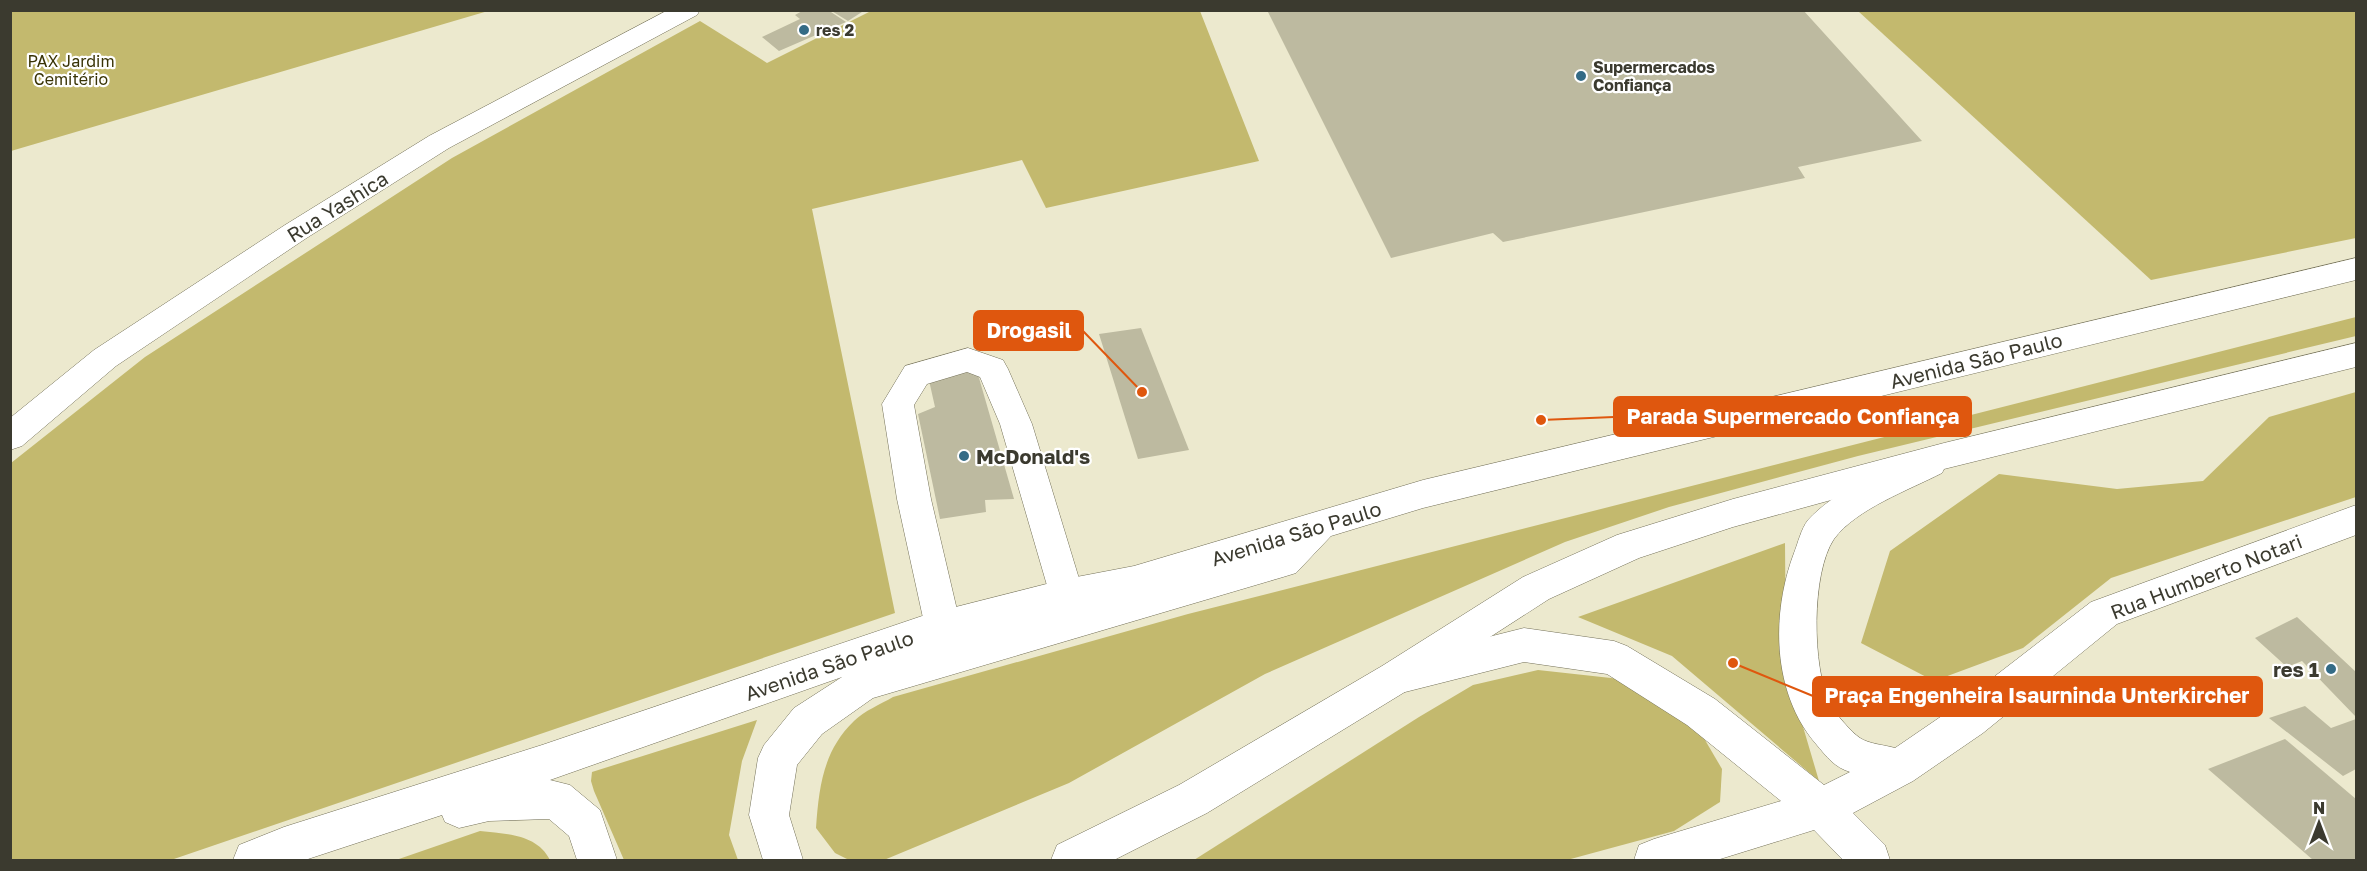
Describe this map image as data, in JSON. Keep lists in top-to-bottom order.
{
  "streets": {
    "main road": ["Rua Yashica", "Avenida São Paulo", "Rua Humberto Notari"]
  },
  "parks": ["PAX Jardim Cemitério"],
  "places": [
    "res 2",
    "Supermercados Confiança",
    "Drogasil",
    "Parada Supermercado Confiança",
    "McDonald's",
    "Praça Engenheira Isaurninda Unterkircher",
    "res 1"
  ],
  "north": "top"
}
